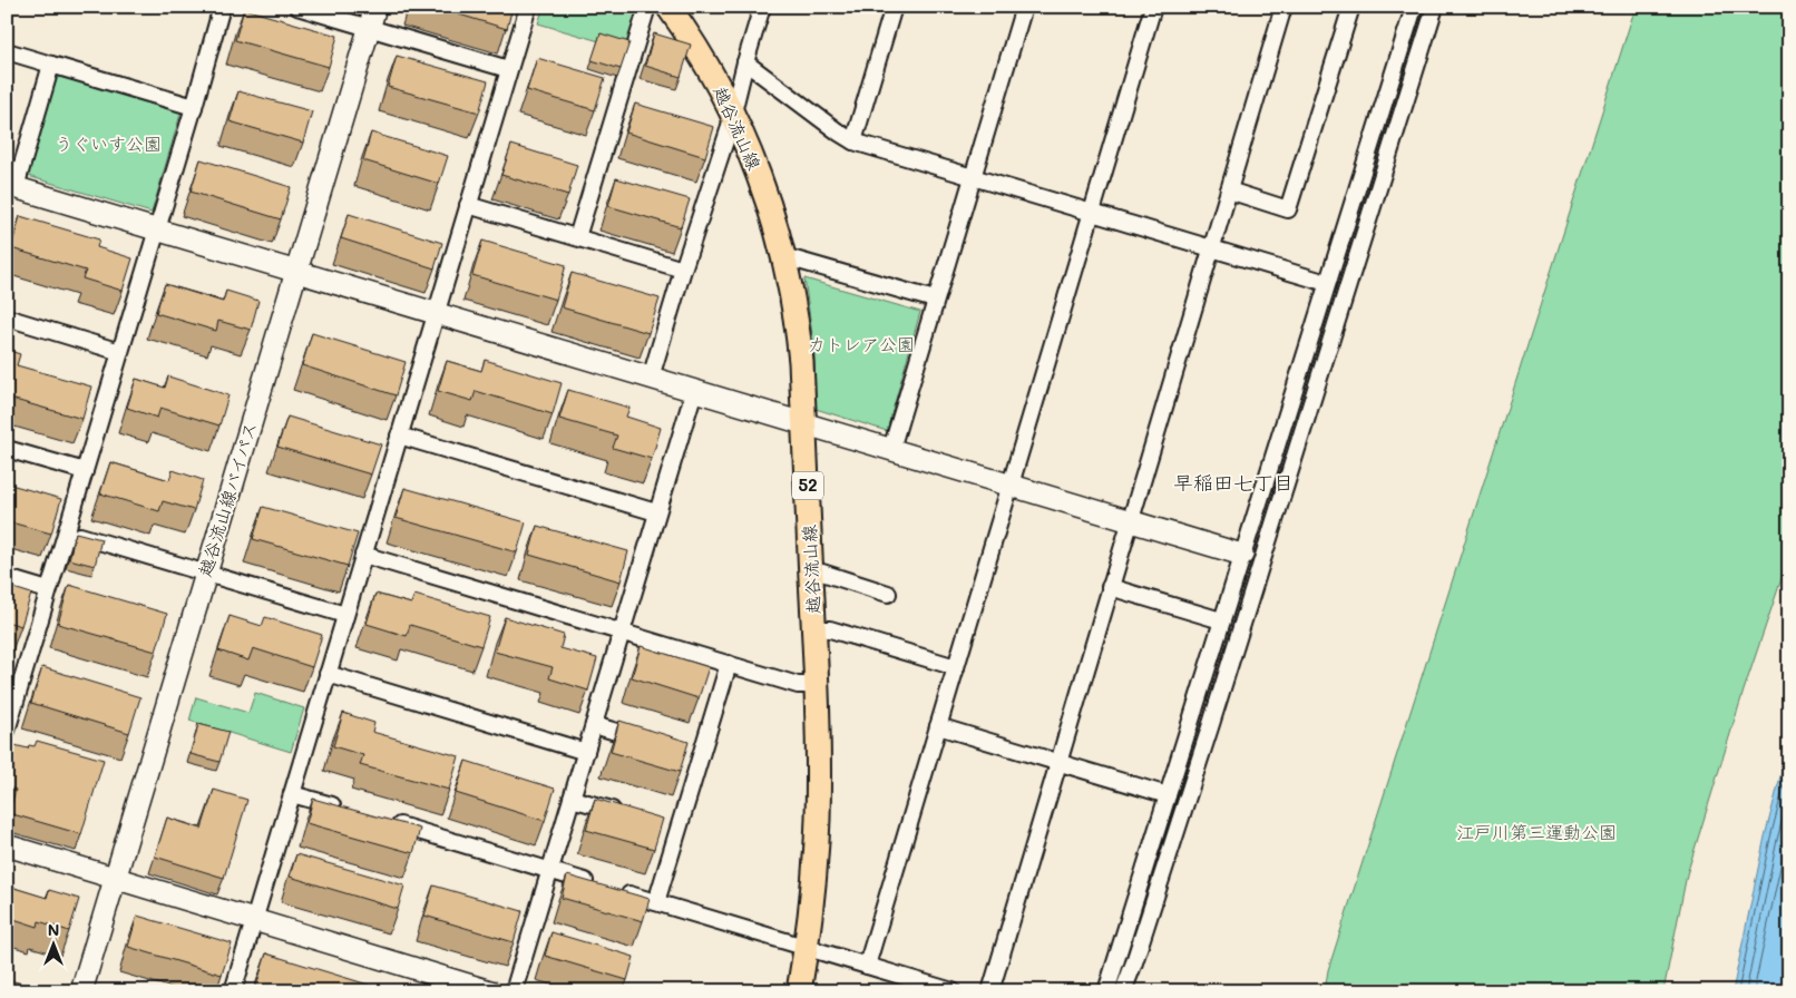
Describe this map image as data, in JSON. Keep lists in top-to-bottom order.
{
  "streets": {
    "main road": ["越谷流山線", "52"],
    "street": ["越谷流山線バイパス"]
  },
  "districts": ["早稲田七丁目"],
  "parks": ["うぐいす公園", "カトレア公園", "江戸川第三運動公園"],
  "north": "top"
}
